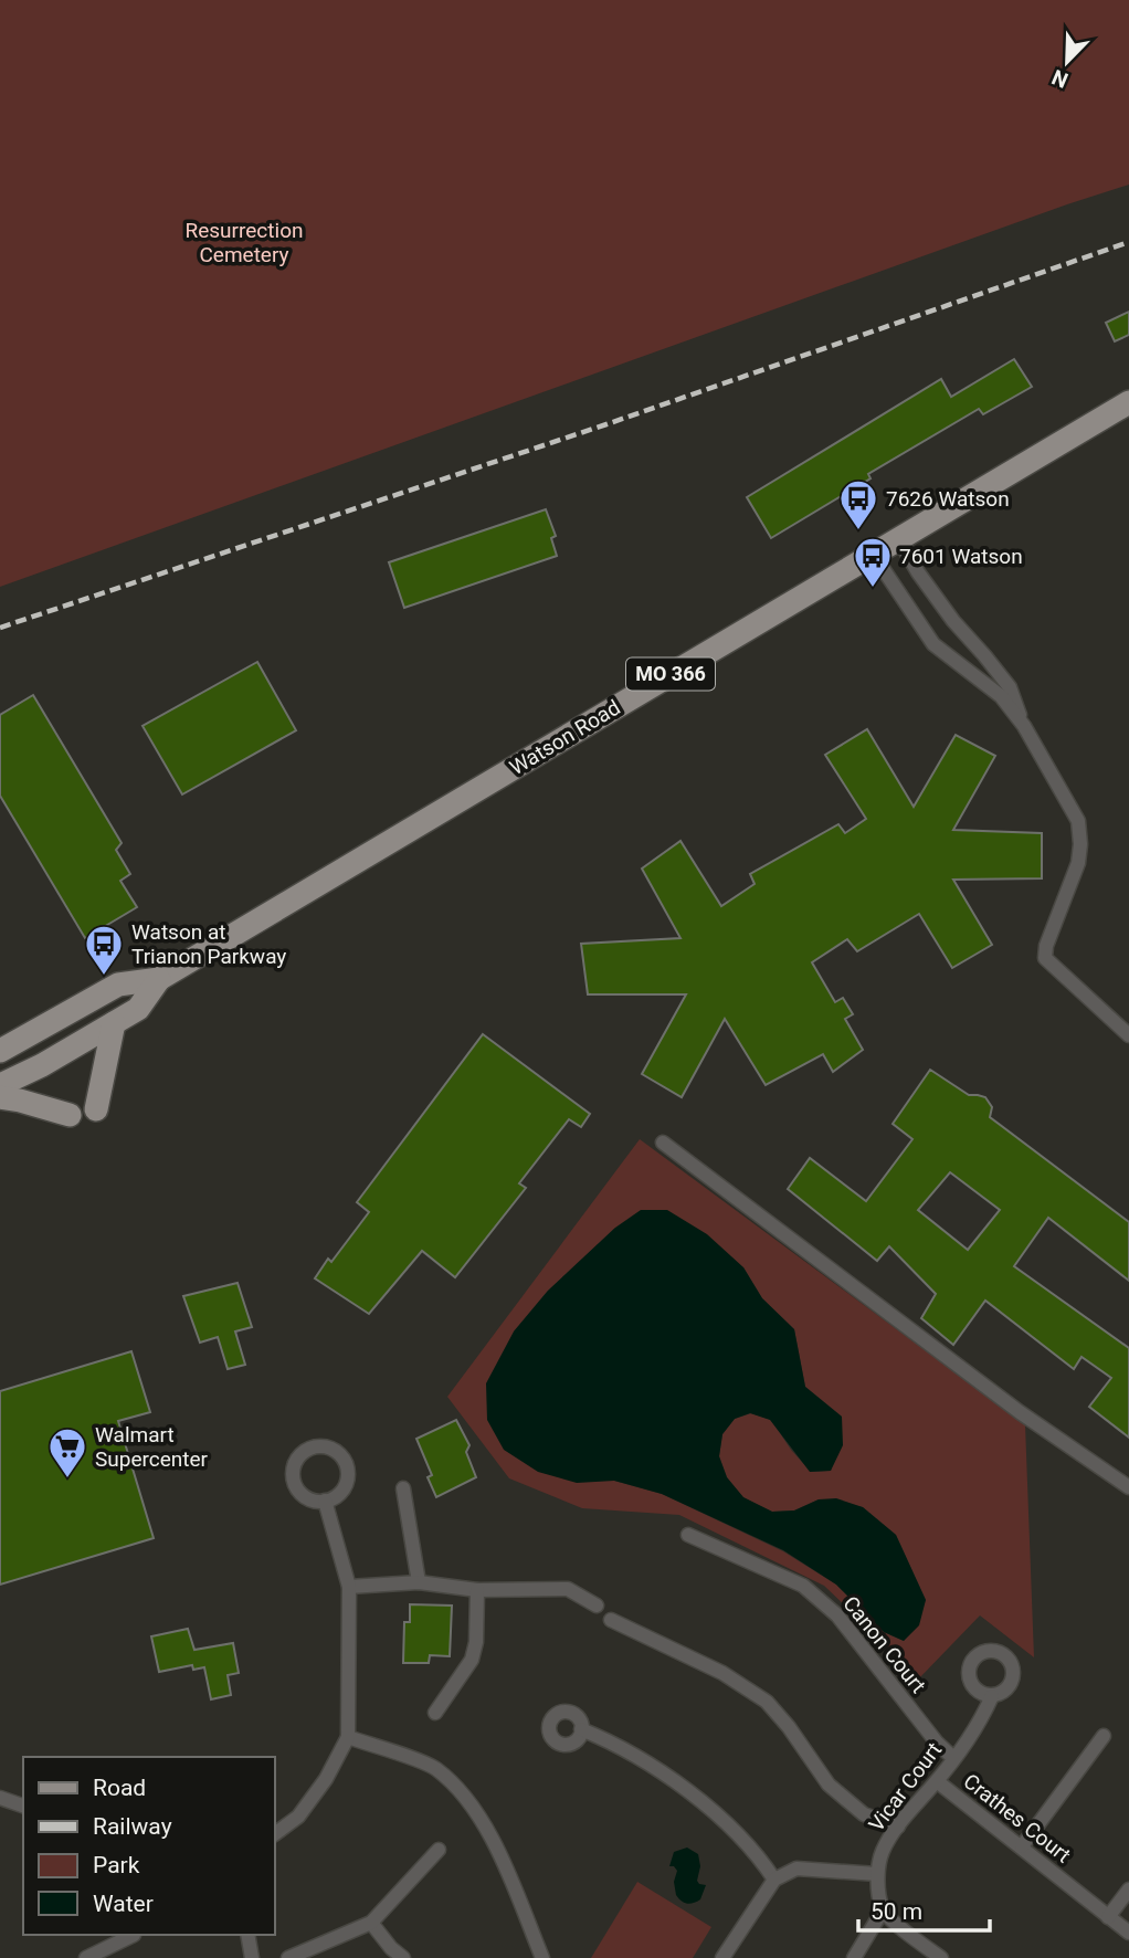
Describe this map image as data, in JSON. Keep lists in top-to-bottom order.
{
  "streets": {
    "main road": ["MO 366", "Watson Road"],
    "street": ["Canon Court", "Vicar Court", "Crathes Court"]
  },
  "crossings": [
    ["Canon Court", "Vicar Court"],
    ["Vicar Court", "Crathes Court"]
  ],
  "parks": ["Resurrection Cemetery"],
  "places": {
    "bus stop": ["7626 Watson", "7601 Watson", "Watson at Trianon Parkway"],
    "supermarket": ["Walmart Supercenter"]
  },
  "legend": [
    "Road",
    "Railway",
    "Park",
    "Water"
  ],
  "scale_bar": "50 m",
  "north": "bottom left"
}
